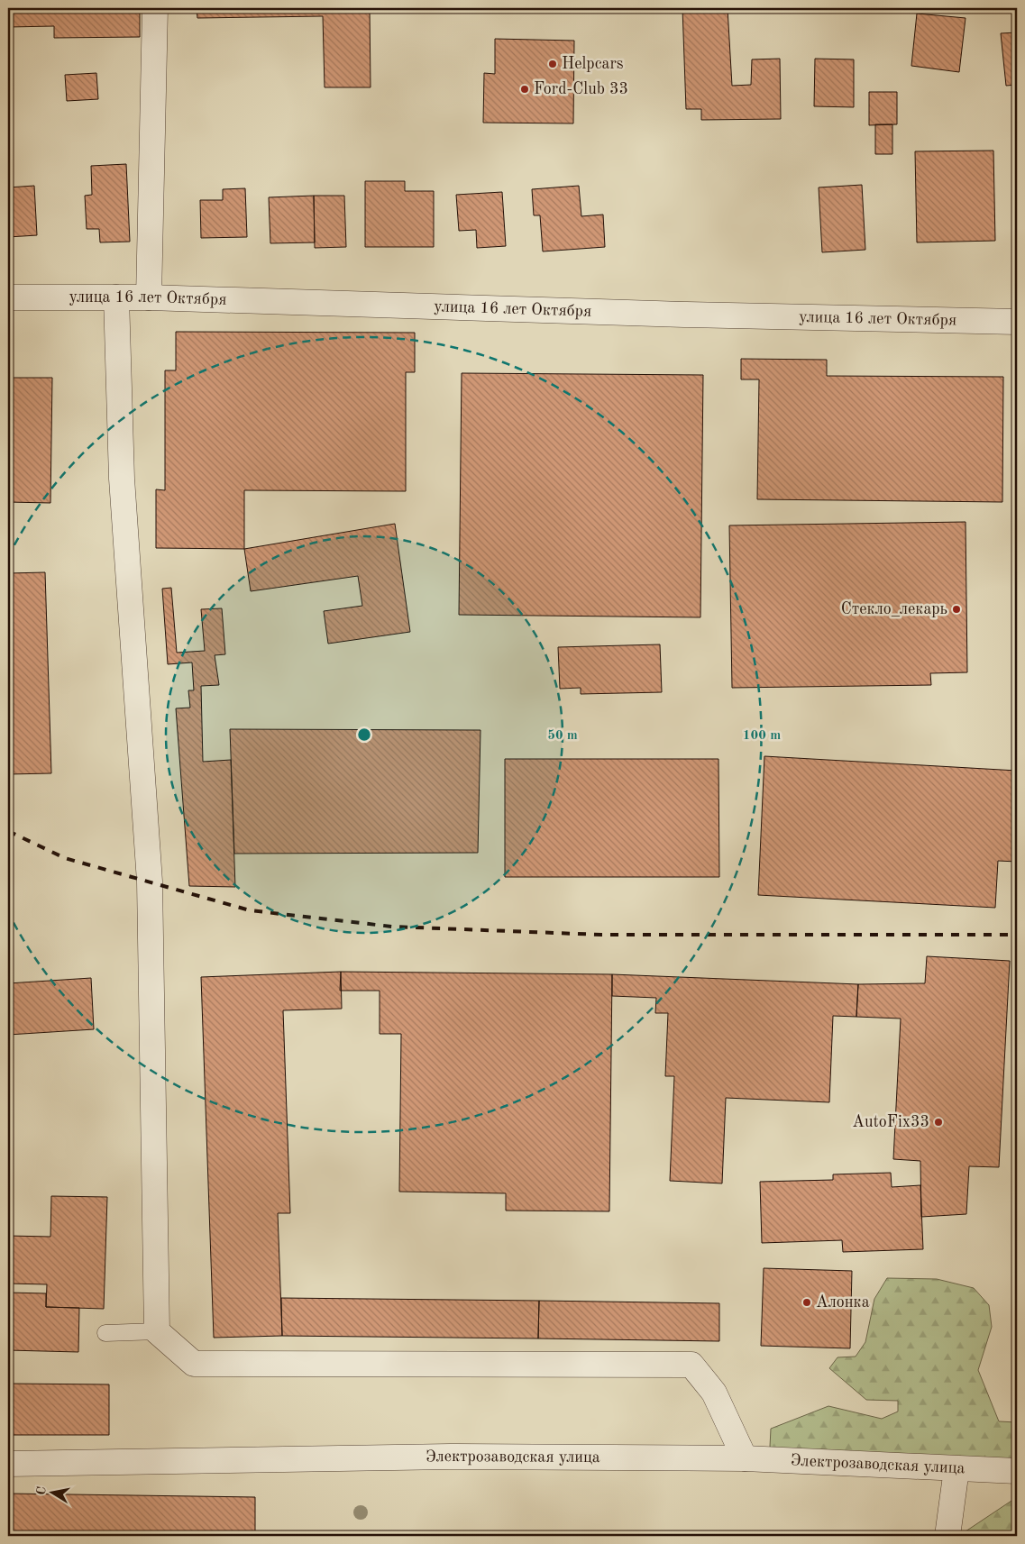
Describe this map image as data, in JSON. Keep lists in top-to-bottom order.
{
  "streets": {
    "street": ["улица 16 лет Октября", "Электрозаводская улица"]
  },
  "places": [
    "Helpcars",
    "Ford-Club 33",
    "Стекло_лекарь",
    "AutoFix33",
    "Алонка"
  ],
  "north": "left",
  "rings": ["50 m", "100 m"]
}
